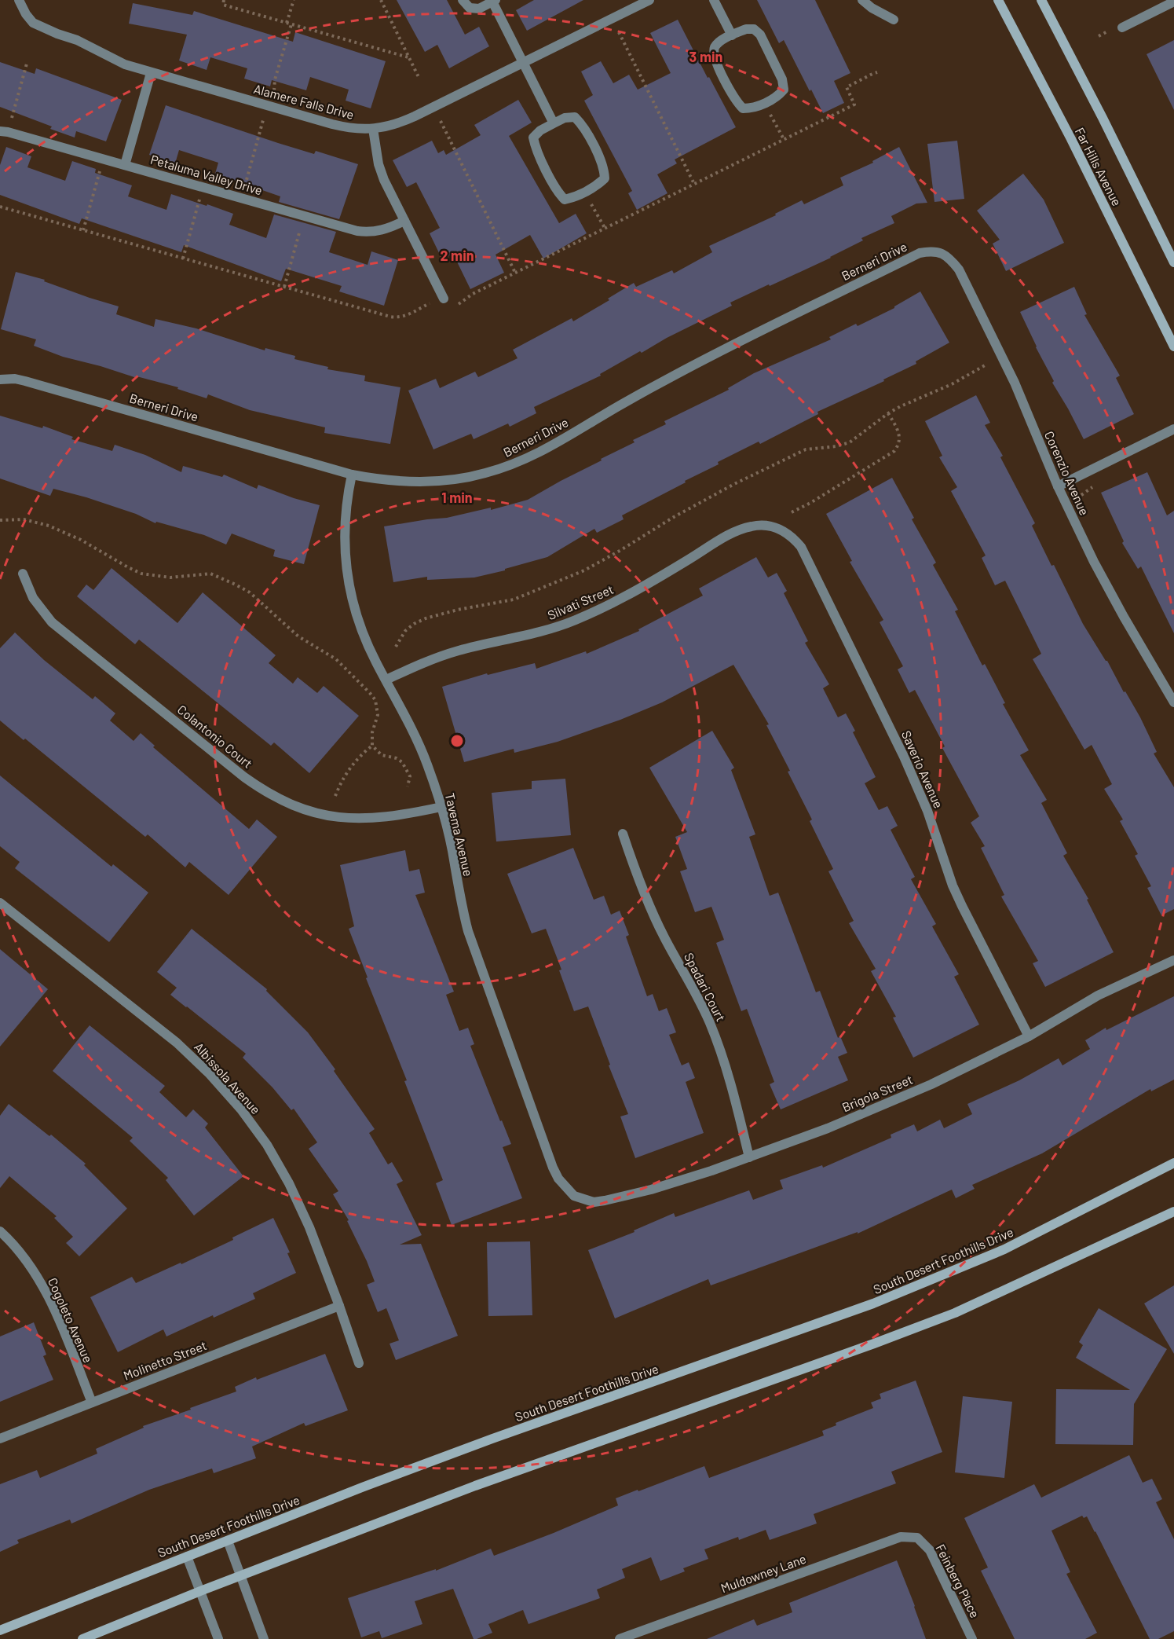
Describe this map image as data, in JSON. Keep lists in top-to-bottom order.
{
  "streets": {
    "main road": ["Far Hills Avenue", "South Desert Foothills Drive"],
    "street": [
      "Alamere Falls Drive",
      "Petaluma Valley Drive",
      "Berneri Drive",
      "Corenzio Avenue",
      "Silvati Street",
      "Colantonio Court",
      "Saverio Avenue",
      "Tavema Avenue",
      "Spadari Court",
      "Albissola Avenue",
      "Brigola Street",
      "Cogoleto Avenue",
      "Molinetto Street",
      "Muldowney Lane",
      "Feinberg Place"
    ]
  },
  "crossings": [
    ["Berneri Drive", "Corenzio Avenue"],
    ["Berneri Drive", "Tavema Avenue"],
    ["Silvati Street", "Saverio Avenue"],
    ["Silvati Street", "Tavema Avenue"],
    ["Colantonio Court", "Tavema Avenue"],
    ["Saverio Avenue", "Brigola Street"],
    ["Tavema Avenue", "Brigola Street"],
    ["Spadari Court", "Brigola Street"],
    ["Albissola Avenue", "Molinetto Street"],
    ["Cogoleto Avenue", "Molinetto Street"],
    ["Muldowney Lane", "Feinberg Place"]
  ],
  "rings": ["3 min", "2 min", "1 min"]
}
